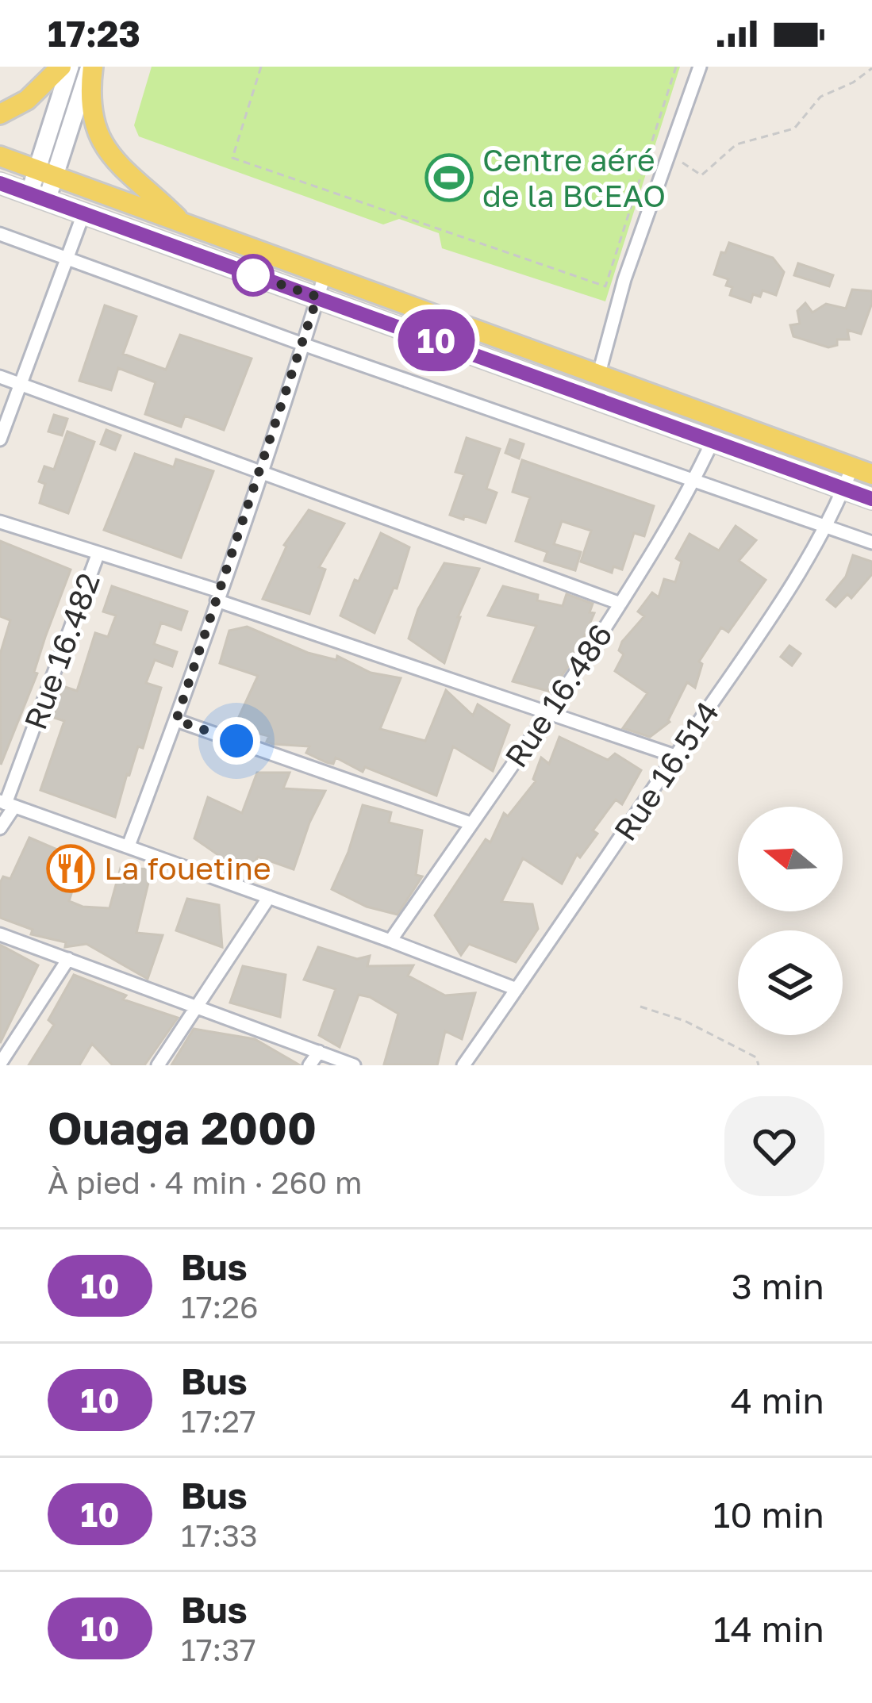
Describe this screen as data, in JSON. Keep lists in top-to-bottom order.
{
  "streets": {
    "street": ["Rue 16.482", "Rue 16.486", "Rue 16.514"]
  },
  "places": {
    "sports": ["Centre aéré de la BCEAO"],
    "restaurant": ["La fouetine"]
  },
  "lines": ["bus line 10"],
  "north": "left",
  "page": {
    "status": "17:23",
    "on_map": "10",
    "heading": ["Ouaga 2000", "À pied · 4 min · 260 m"],
    "list": [
      {
        "mark": "10",
        "name": "Bus",
        "note": "17:26",
        "value": "3 min"
      },
      {
        "mark": "10",
        "name": "Bus",
        "note": "17:27",
        "value": "4 min"
      },
      {
        "mark": "10",
        "name": "Bus",
        "note": "17:33",
        "value": "10 min"
      },
      {
        "mark": "10",
        "name": "Bus",
        "note": "17:37",
        "value": "14 min"
      }
    ]
  }
}
